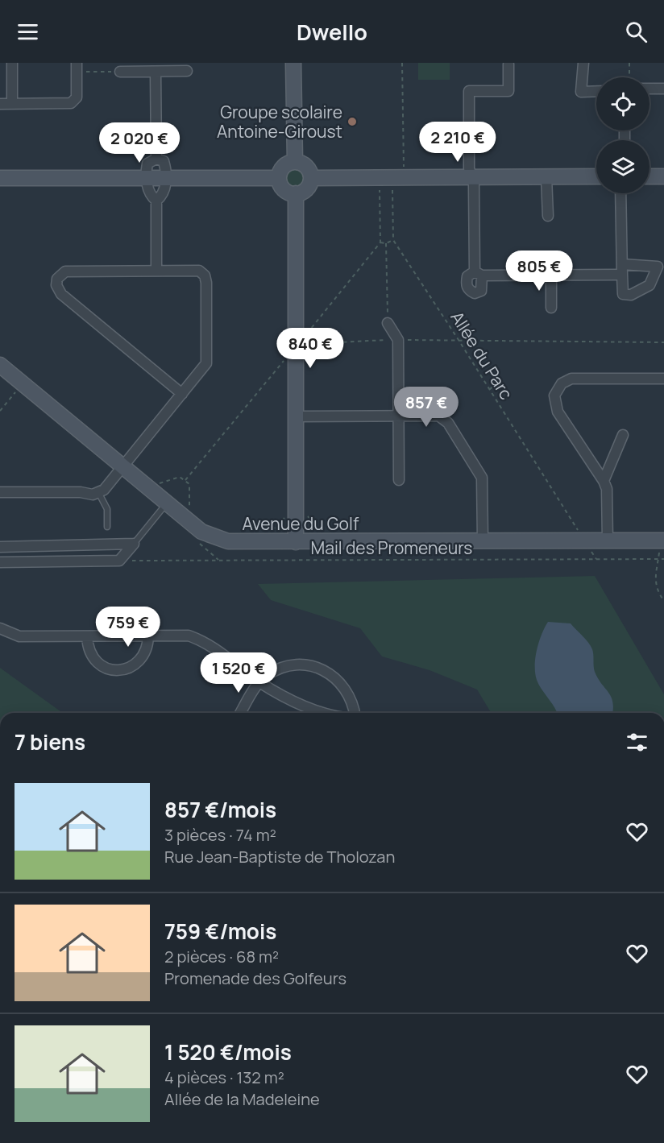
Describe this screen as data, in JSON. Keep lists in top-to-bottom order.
{
  "streets": {
    "street": ["Avenue du Golf"],
    "path": ["Allée du Parc", "Mail des Promeneurs"]
  },
  "places": ["Groupe scolaire Antoine-Giroust"],
  "page": {
    "header": "Dwello",
    "price": [
      "2 210 €",
      "2 020 €",
      "805 €",
      "840 €",
      "857 €",
      "759 €",
      "1 520 €"
    ],
    "heading": "7 biens",
    "list": [
      {
        "name": "857 €/mois",
        "note": "3 pièces · 74 m² · Rue Jean-Baptiste de Tholozan"
      },
      {
        "name": "759 €/mois",
        "note": "2 pièces · 68 m² · Promenade des Golfeurs"
      },
      {
        "name": "1 520 €/mois",
        "note": "4 pièces · 132 m² · Allée de la Madeleine"
      }
    ]
  }
}
